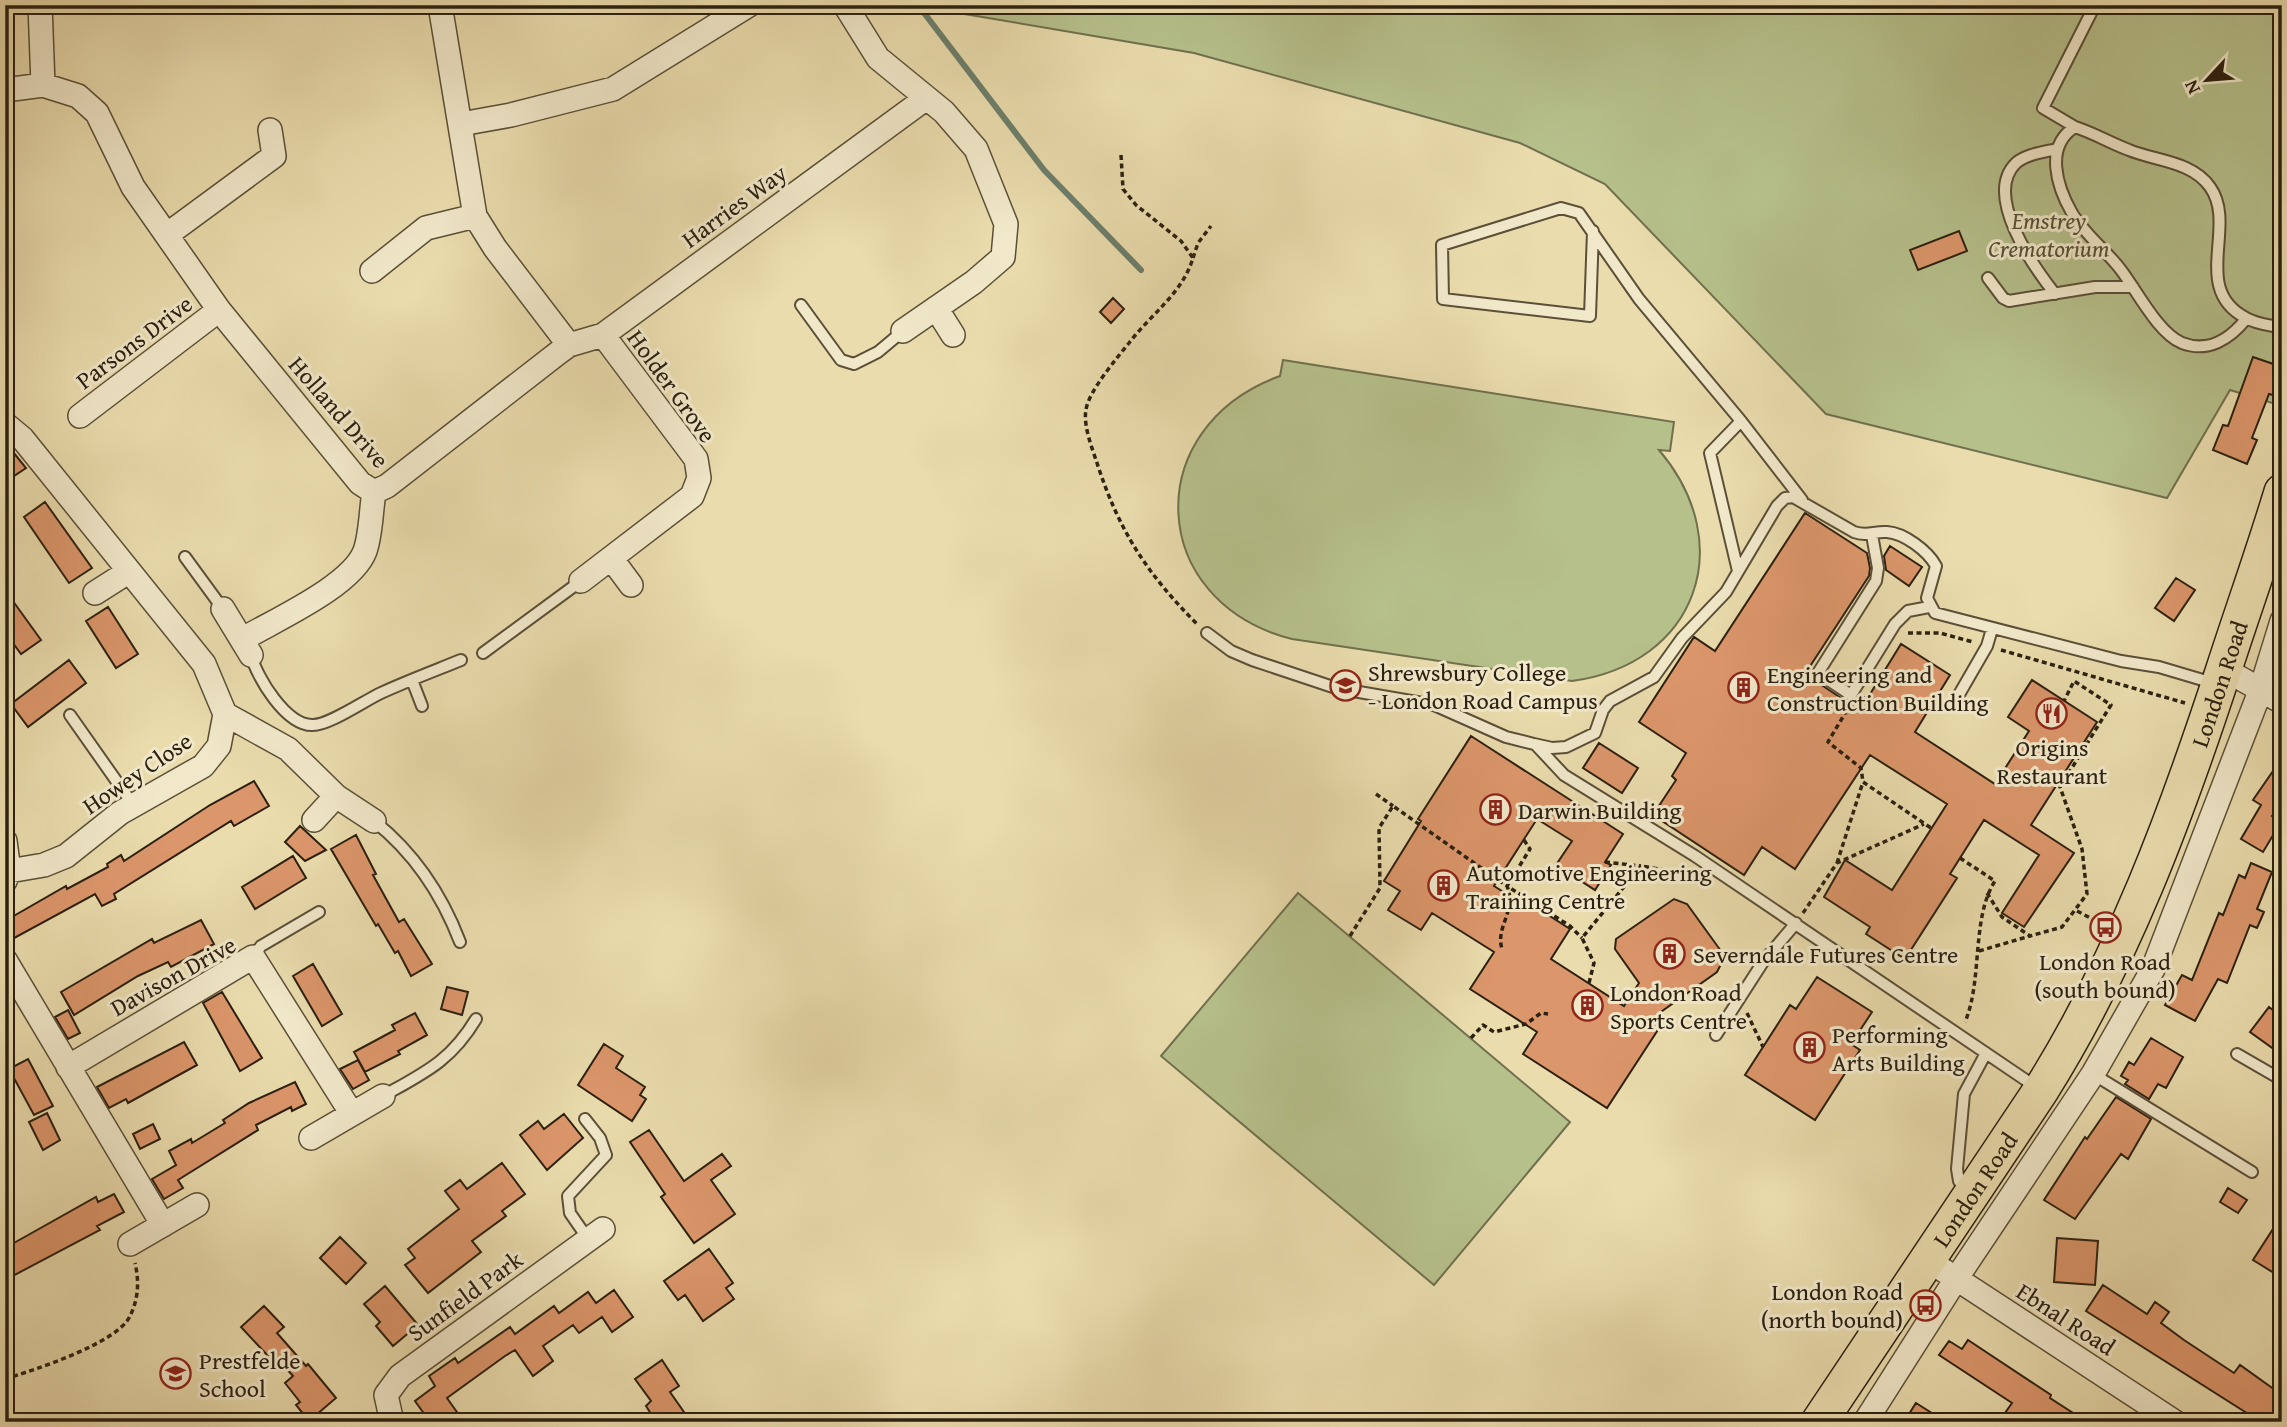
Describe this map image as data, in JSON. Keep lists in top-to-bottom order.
{
  "streets": {
    "main road": ["London Road"],
    "street": [
      "Harries Way",
      "Parsons Drive",
      "Holder Grove",
      "Holland Drive",
      "Howey Close",
      "Davison Drive",
      "Sunfield Park",
      "Ebnal Road"
    ]
  },
  "crossings": [
    ["Harries Way", "Holder Grove"],
    ["Harries Way", "Holland Drive"],
    ["Parsons Drive", "Holland Drive"],
    ["London Road", "Ebnal Road"]
  ],
  "parks": ["Emstrey Crematorium"],
  "places": {
    "school or university": ["Shrewsbury College - London Road Campus", "Prestfelde School"],
    "building": [
      "Engineering and Construction Building",
      "Darwin Building",
      "Automotive Engineering Training Centre",
      "Severndale Futures Centre",
      "London Road Sports Centre",
      "Performing Arts Building"
    ],
    "restaurant": ["Origins Restaurant"],
    "bus stop": ["London Road (south bound)", "London Road (north bound)"]
  },
  "north": "bottom left"
}
